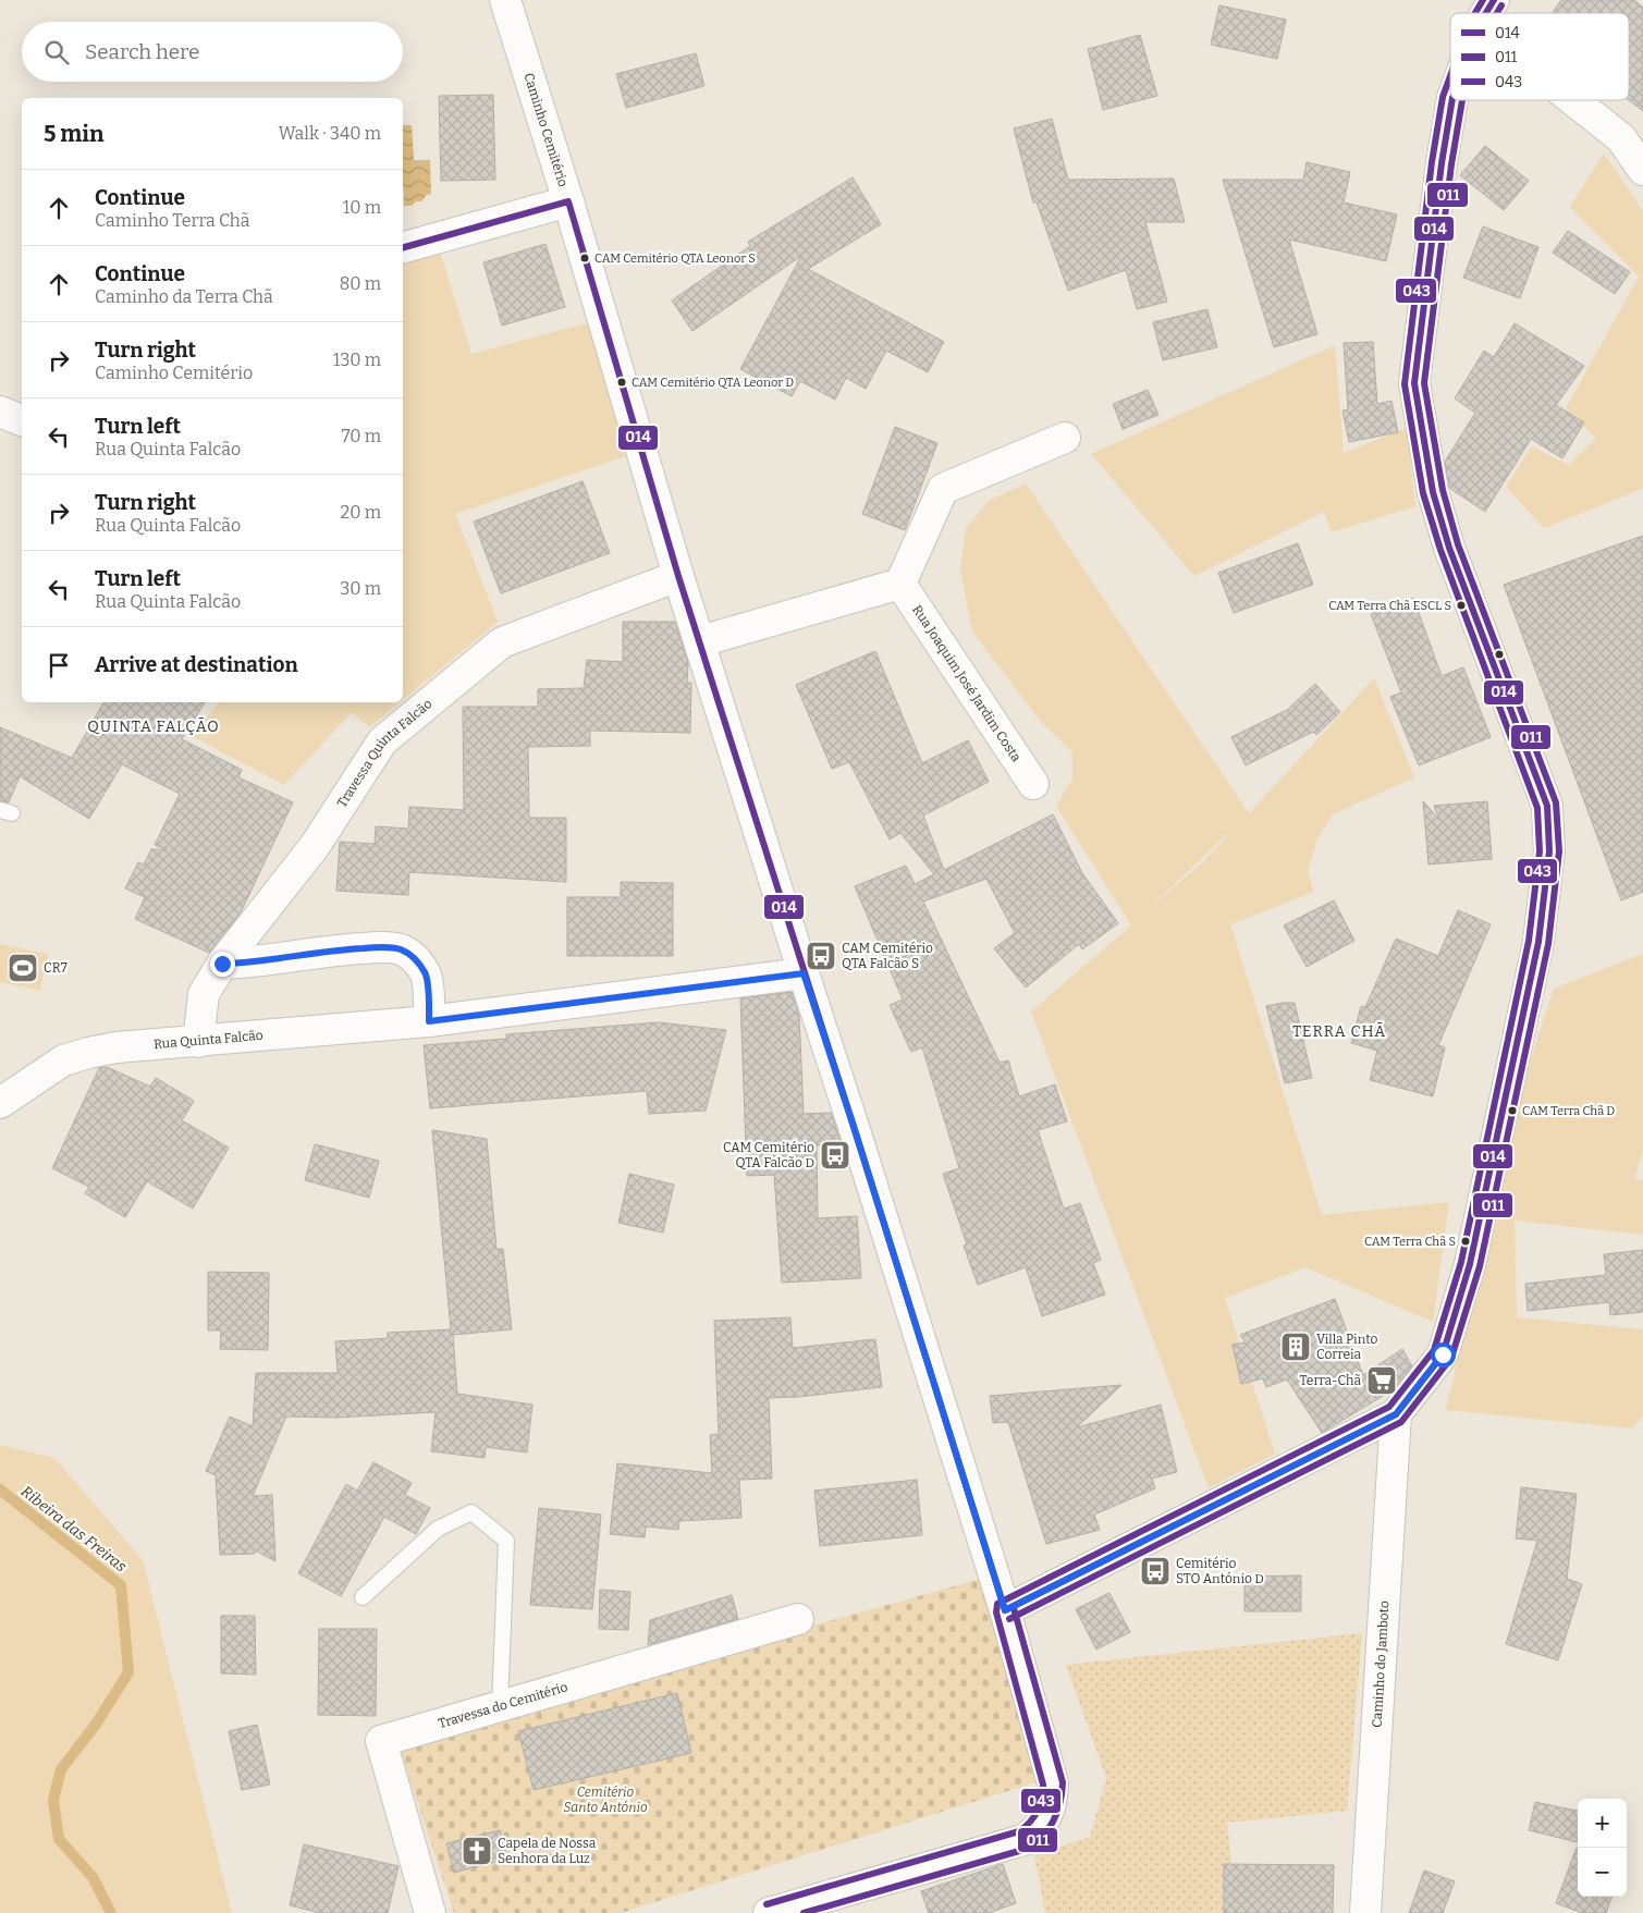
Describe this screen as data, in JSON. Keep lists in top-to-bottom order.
{
  "streets": {
    "street": [
      "Caminho Cemitério",
      "Rua Joaquim José Jardim Costa",
      "Travessa Quinta Falcão",
      "Rua Quinta Falcão",
      "Caminho do Jamboto",
      "Travessa do Cemitério"
    ]
  },
  "crossings": [
    ["Caminho Cemitério", "Travessa Quinta Falcão"],
    ["Caminho Cemitério", "Rua Quinta Falcão"],
    ["Travessa Quinta Falcão", "Rua Quinta Falcão"]
  ],
  "districts": ["QUINTA FALÇÃO", "TERRA CHÃ"],
  "water": ["Ribeira das Freiras"],
  "parks": ["Cemitério Santo António"],
  "places": {
    "other": [
      "CAM Cemitério QTA Leonor S",
      "CAM Cemitério QTA Leonor D",
      "CAM Terra Chã ESCL S",
      "CAM Terra Chã D",
      "CAM Terra Chã S"
    ],
    "bus stop": ["CAM Cemitério QTA Falcão S", "CAM Cemitério QTA Falcão D", "Cemitério STO António D"],
    "sports": ["CR7"],
    "building": ["Villa Pinto Correia"],
    "supermarket": ["Terra-Chã"],
    "church": ["Capela de Nossa Senhora da Luz"]
  },
  "lines": ["transit line 014", "transit line 043", "transit line 011"],
  "legend": ["014", "011", "043"],
  "page": {
    "search": "Search here",
    "heading": ["5 min", "Walk · 340 m"],
    "list": [
      ["Continue", "Caminho Terra Chã", "10 m"],
      ["Continue", "Caminho da Terra Chã", "80 m"],
      ["Turn right", "Caminho Cemitério", "130 m"],
      ["Turn left", "Rua Quinta Falcão", "70 m"],
      ["Turn right", "Rua Quinta Falcão", "20 m"],
      ["Turn left", "Rua Quinta Falcão", "30 m"],
      "Arrive at destination"
    ],
    "map_buttons": ["+", "−"]
  }
}
